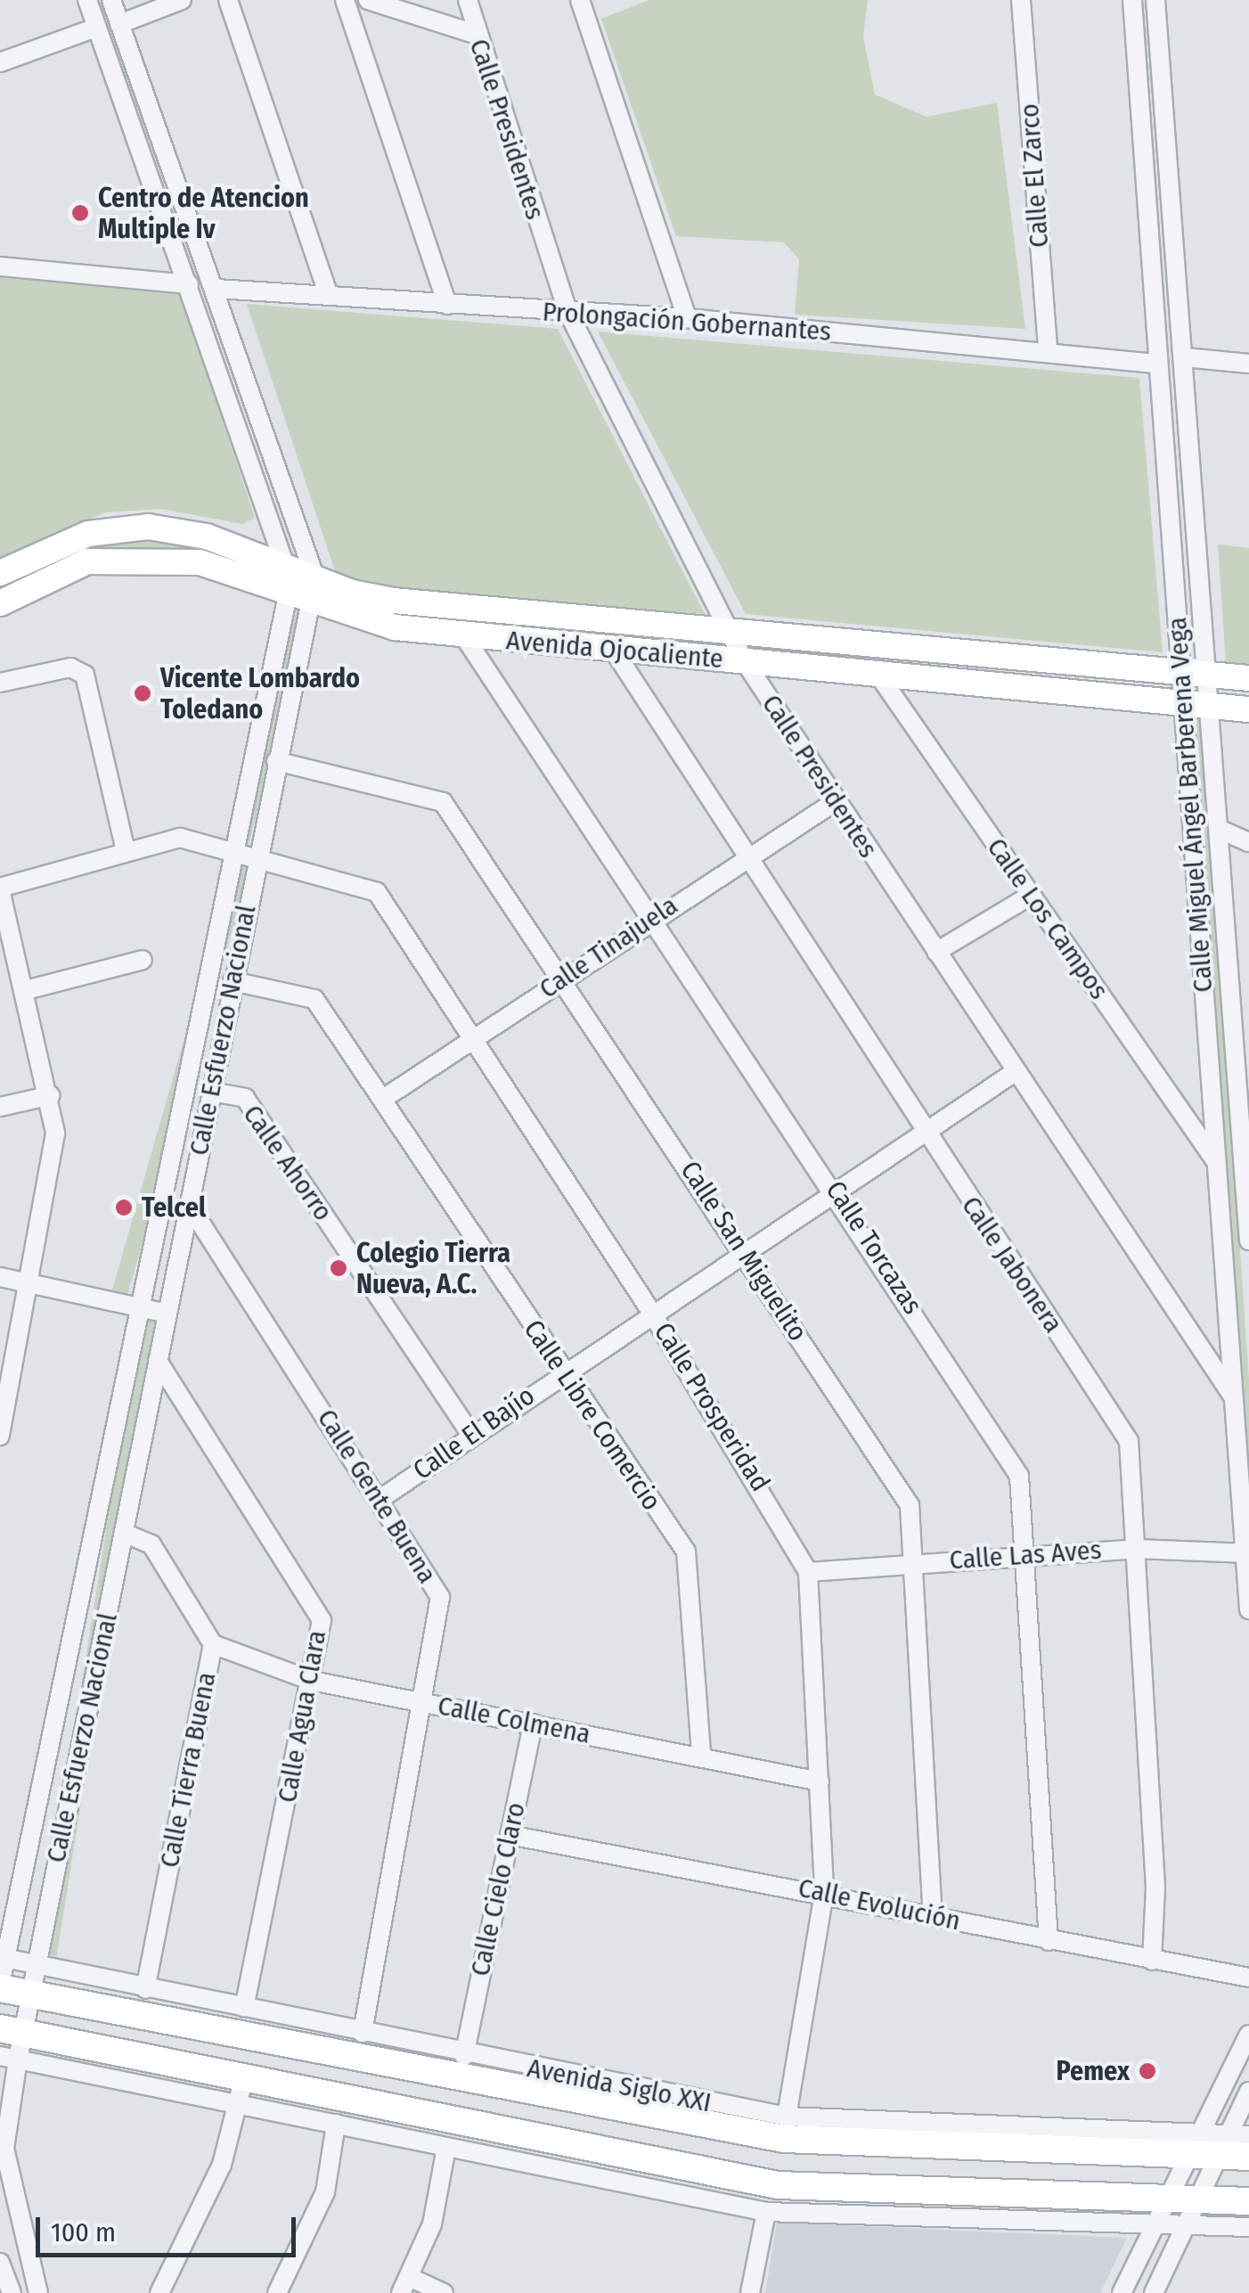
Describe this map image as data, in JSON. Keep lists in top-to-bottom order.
{
  "streets": {
    "highway": ["Avenida Siglo XXI"],
    "main road": ["Avenida Ojocaliente"],
    "street": [
      "Calle Presidentes",
      "Calle El Zarco",
      "Prolongación Gobernantes",
      "Calle Miguel Ángel Barberena Vega",
      "Calle Los Campos",
      "Calle Tinajuela",
      "Calle Esfuerzo Nacional",
      "Calle Ahorro",
      "Calle Torcazas",
      "Calle San Miguelito",
      "Calle Jabonera",
      "Calle Prosperidad",
      "Calle Libre Comercio",
      "Calle El Bajío",
      "Calle Gente Buena",
      "Calle Las Aves",
      "Calle Agua Clara",
      "Calle Colmena",
      "Calle Tierra Buena",
      "Calle Cielo Claro",
      "Calle Evolución"
    ]
  },
  "crossings": [
    ["Calle Presidentes", "Prolongación Gobernantes"],
    ["Calle Presidentes", "Avenida Ojocaliente"],
    ["Calle Presidentes", "Calle Miguel Ángel Barberena Vega"],
    ["Calle Presidentes", "Calle Tinajuela"],
    ["Calle Presidentes", "Calle El Bajío"],
    ["Calle El Zarco", "Prolongación Gobernantes"],
    ["Prolongación Gobernantes", "Calle Miguel Ángel Barberena Vega"],
    ["Prolongación Gobernantes", "Calle Esfuerzo Nacional"],
    ["Avenida Ojocaliente", "Calle Miguel Ángel Barberena Vega"],
    ["Avenida Ojocaliente", "Calle Los Campos"],
    ["Avenida Ojocaliente", "Calle Esfuerzo Nacional"],
    ["Avenida Ojocaliente", "Calle Torcazas"],
    ["Avenida Ojocaliente", "Calle Jabonera"],
    ["Calle Miguel Ángel Barberena Vega", "Calle Los Campos"],
    ["Calle Miguel Ángel Barberena Vega", "Calle Las Aves"],
    ["Calle Tinajuela", "Calle Torcazas"],
    ["Calle Tinajuela", "Calle San Miguelito"],
    ["Calle Tinajuela", "Calle Jabonera"],
    ["Calle Tinajuela", "Calle Prosperidad"],
    ["Calle Tinajuela", "Calle Libre Comercio"],
    ["Calle Esfuerzo Nacional", "Calle Ahorro"],
    ["Calle Esfuerzo Nacional", "Calle San Miguelito"],
    ["Calle Esfuerzo Nacional", "Calle Prosperidad"],
    ["Calle Esfuerzo Nacional", "Calle Libre Comercio"],
    ["Calle Esfuerzo Nacional", "Calle Gente Buena"],
    ["Calle Esfuerzo Nacional", "Calle Agua Clara"],
    ["Calle Esfuerzo Nacional", "Calle Tierra Buena"],
    ["Calle Esfuerzo Nacional", "Avenida Siglo XXI"],
    ["Calle Ahorro", "Calle El Bajío"],
    ["Calle Torcazas", "Calle El Bajío"],
    ["Calle Torcazas", "Calle Las Aves"],
    ["Calle Torcazas", "Calle Evolución"],
    ["Calle San Miguelito", "Calle El Bajío"],
    ["Calle San Miguelito", "Calle Las Aves"],
    ["Calle San Miguelito", "Calle Evolución"],
    ["Calle Jabonera", "Calle El Bajío"],
    ["Calle Jabonera", "Calle Las Aves"],
    ["Calle Jabonera", "Calle Evolución"],
    ["Calle Prosperidad", "Calle El Bajío"],
    ["Calle Prosperidad", "Calle Las Aves"],
    ["Calle Prosperidad", "Calle Colmena"],
    ["Calle Prosperidad", "Calle Evolución"],
    ["Calle Prosperidad", "Avenida Siglo XXI"],
    ["Calle Libre Comercio", "Calle El Bajío"],
    ["Calle Libre Comercio", "Calle Colmena"],
    ["Calle El Bajío", "Calle Gente Buena"],
    ["Calle Gente Buena", "Calle Colmena"],
    ["Calle Gente Buena", "Avenida Siglo XXI"],
    ["Calle Agua Clara", "Calle Colmena"],
    ["Calle Agua Clara", "Avenida Siglo XXI"],
    ["Calle Colmena", "Calle Tierra Buena"],
    ["Calle Colmena", "Calle Cielo Claro"],
    ["Calle Tierra Buena", "Avenida Siglo XXI"],
    ["Calle Cielo Claro", "Calle Evolución"],
    ["Calle Cielo Claro", "Avenida Siglo XXI"]
  ],
  "places": [
    "Centro de Atencion Multiple Iv",
    "Vicente Lombardo Toledano",
    "Telcel",
    "Colegio Tierra Nueva, A.C.",
    "Pemex"
  ],
  "scale_bar": "100 m"
}
